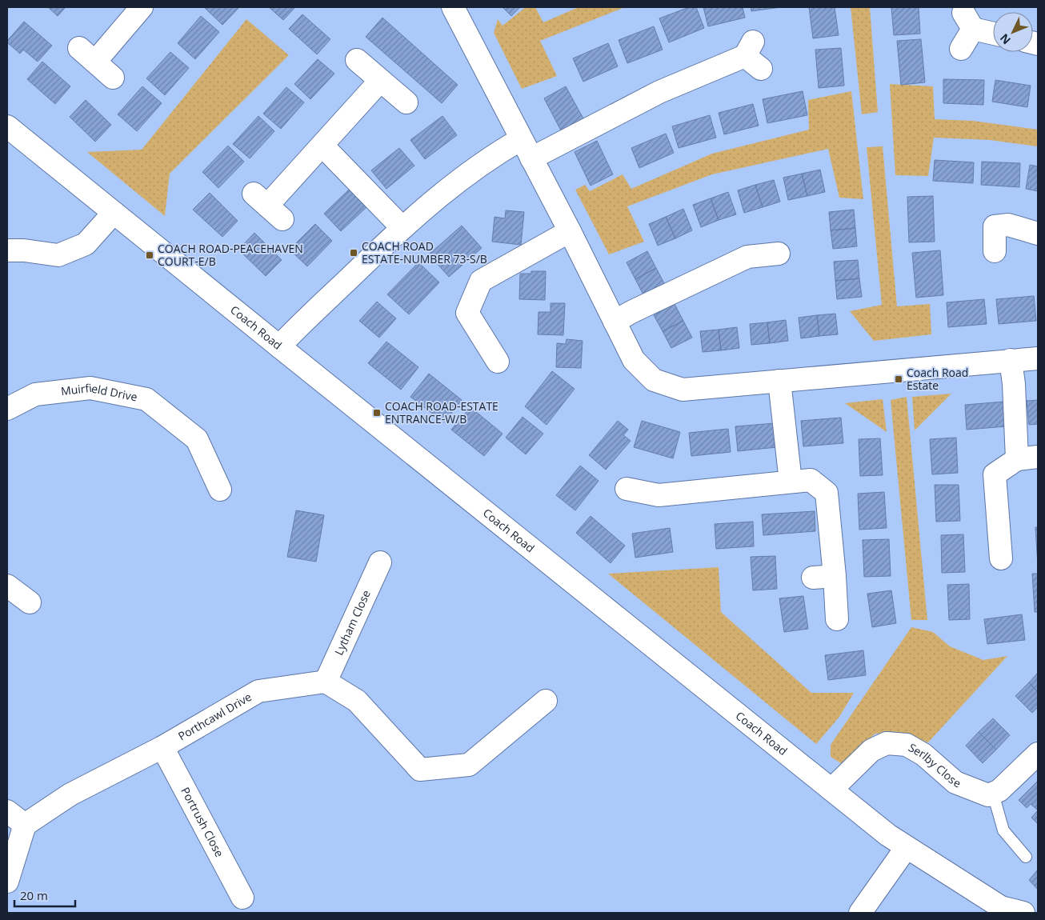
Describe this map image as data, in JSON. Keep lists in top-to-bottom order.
{
  "streets": {
    "street": [
      "Coach Road",
      "Muirfield Drive",
      "Lytham Close",
      "Porthcawl Drive",
      "Serlby Close",
      "Portrush Close"
    ]
  },
  "crossings": [
    ["Coach Road", "Serlby Close"],
    ["Lytham Close", "Porthcawl Drive"],
    ["Porthcawl Drive", "Portrush Close"]
  ],
  "places": {
    "transit": [
      "COACH ROAD ESTATE-NUMBER 73-S/B",
      "COACH ROAD-PEACEHAVEN COURT-E/B",
      "Coach Road Estate",
      "COACH ROAD-ESTATE ENTRANCE-W/B"
    ]
  },
  "scale_bar": "20 m",
  "north": "bottom left"
}
